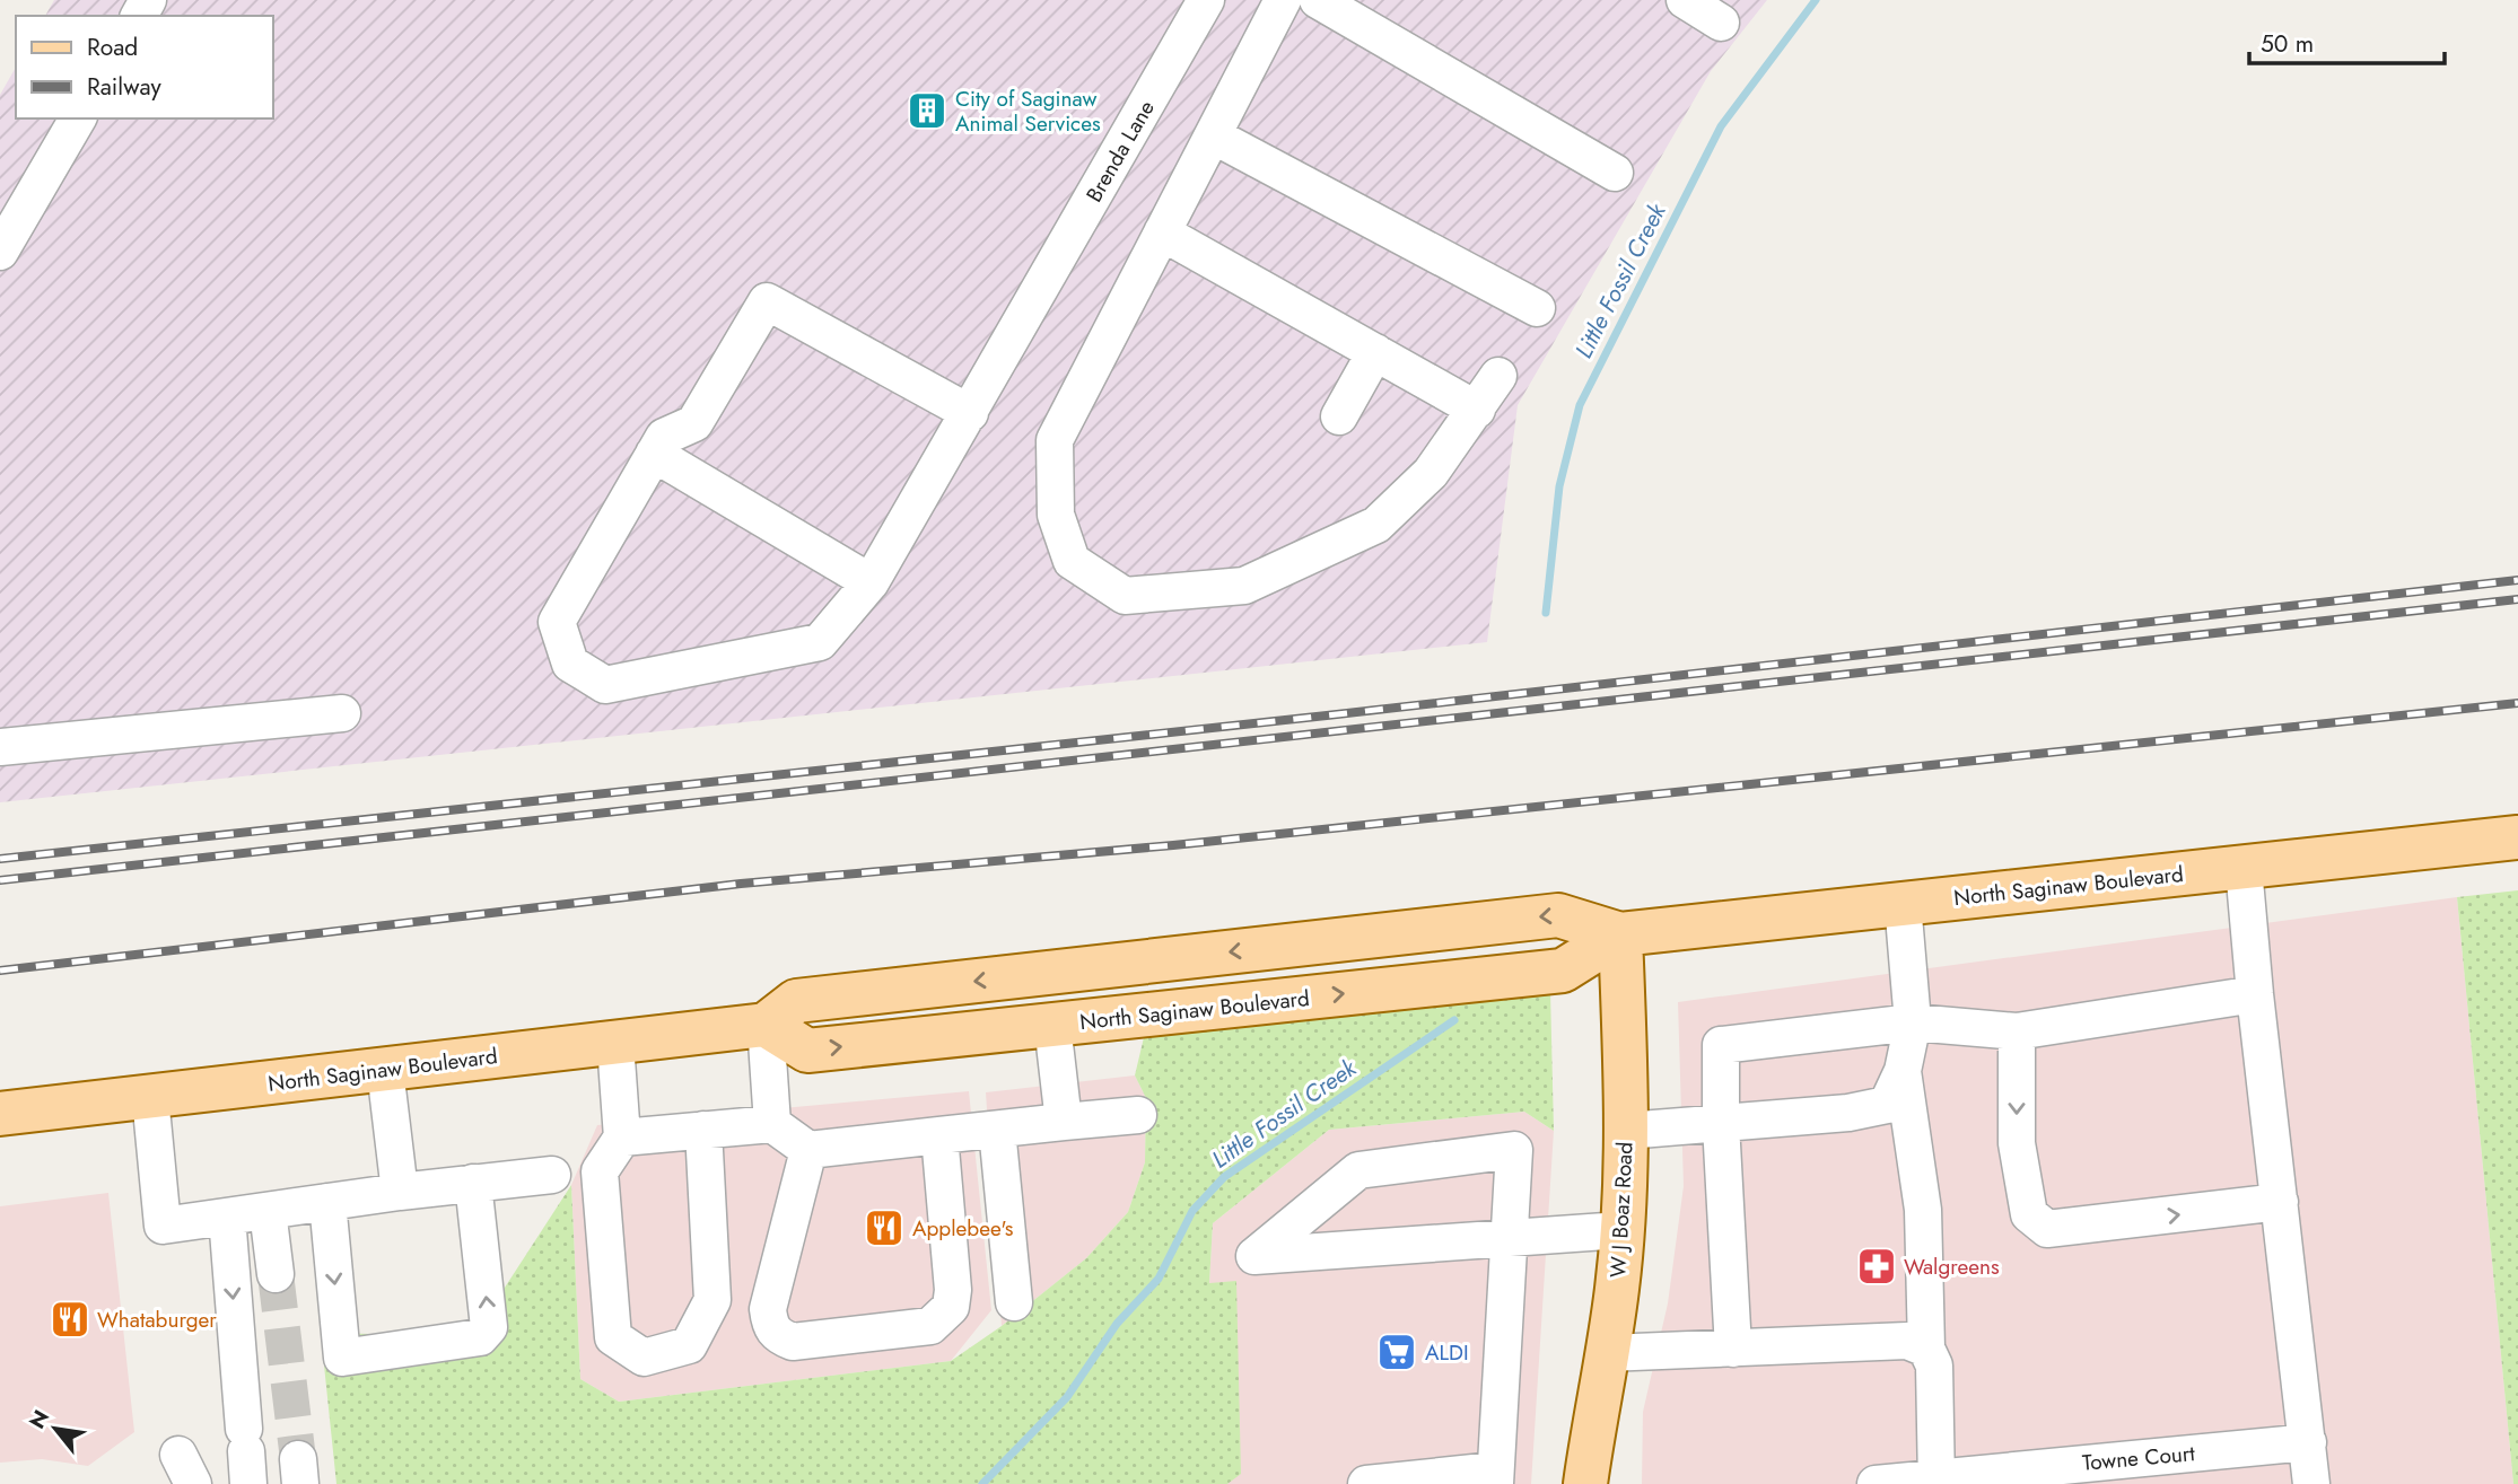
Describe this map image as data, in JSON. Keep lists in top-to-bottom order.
{
  "streets": {
    "main road": ["North Saginaw Boulevard", "W J Boaz Road"],
    "street": ["Brenda Lane", "Towne Court"]
  },
  "crossings": [
    ["North Saginaw Boulevard", "W J Boaz Road"]
  ],
  "water": ["Little Fossil Creek"],
  "places": {
    "building": ["City of Saginaw Animal Services"],
    "restaurant": ["Applebee's", "Whataburger"],
    "pharmacy": ["Walgreens"],
    "supermarket": ["ALDI"]
  },
  "legend": ["Road", "Railway"],
  "scale_bar": "50 m",
  "north": "top left"
}
